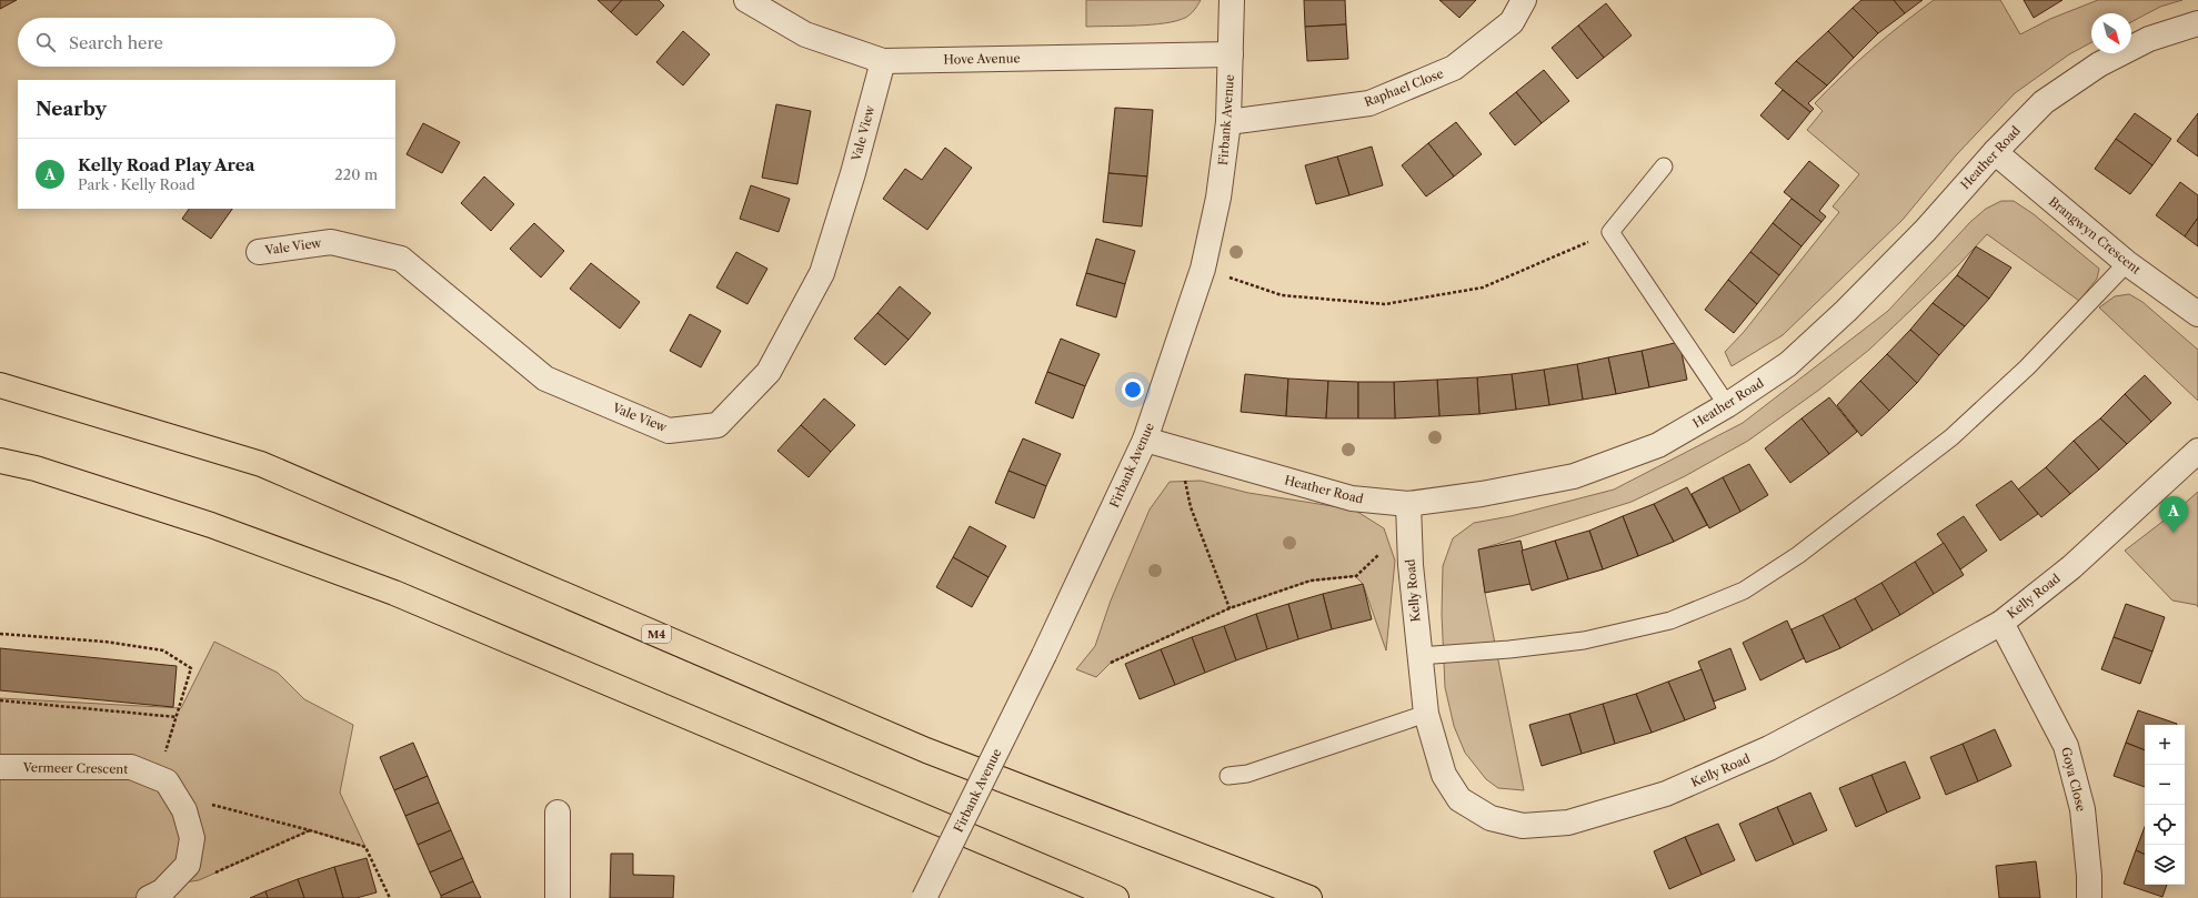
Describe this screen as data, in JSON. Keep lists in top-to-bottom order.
{
  "streets": {
    "highway": ["M4"],
    "street": [
      "Hove Avenue",
      "Raphael Close",
      "Firbank Avenue",
      "Vale View",
      "Heather Road",
      "Brangwyn Crescent",
      "Kelly Road",
      "Vermeer Crescent",
      "Goya Close"
    ]
  },
  "crossings": [
    ["Hove Avenue", "Firbank Avenue"],
    ["Hove Avenue", "Vale View"],
    ["Raphael Close", "Firbank Avenue"],
    ["Firbank Avenue", "Heather Road"],
    ["Heather Road", "Brangwyn Crescent"],
    ["Heather Road", "Kelly Road"],
    ["Kelly Road", "Goya Close"]
  ],
  "north": "bottom right",
  "page": {
    "search": "Search here",
    "heading": "Nearby",
    "list": [
      {
        "mark": "A",
        "name": "Kelly Road Play Area",
        "note": "Park · Kelly Road",
        "value": "220 m"
      }
    ],
    "pins": "A",
    "map_buttons": ["+", "−"]
  }
}
